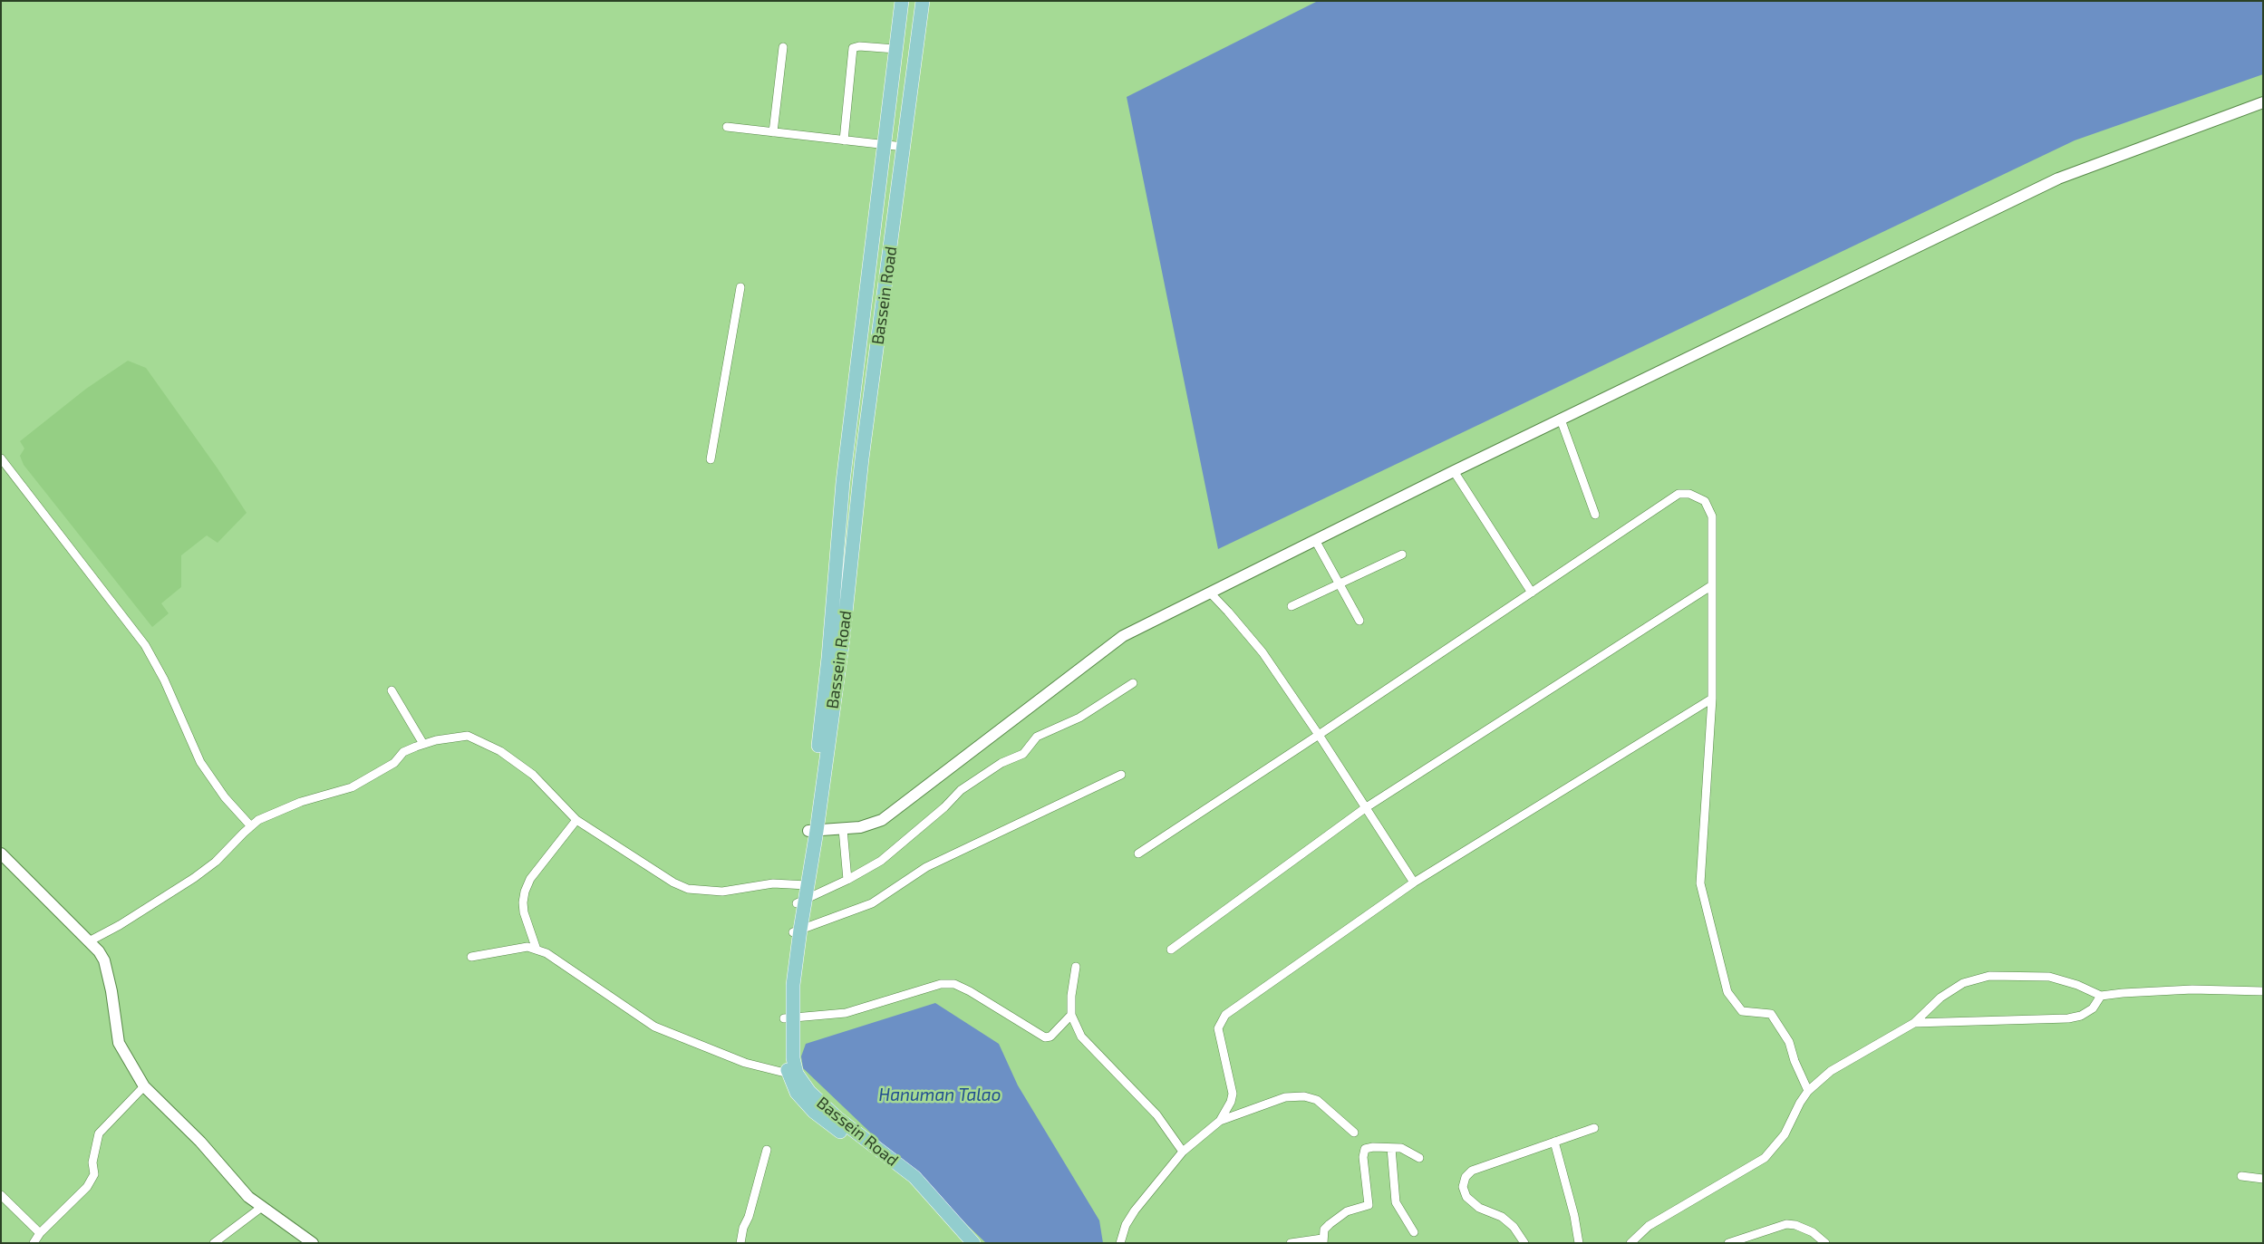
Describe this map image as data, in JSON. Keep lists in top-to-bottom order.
{
  "streets": {
    "main road": ["Bassein Road"]
  },
  "water": ["Hanuman Talao"]
}
